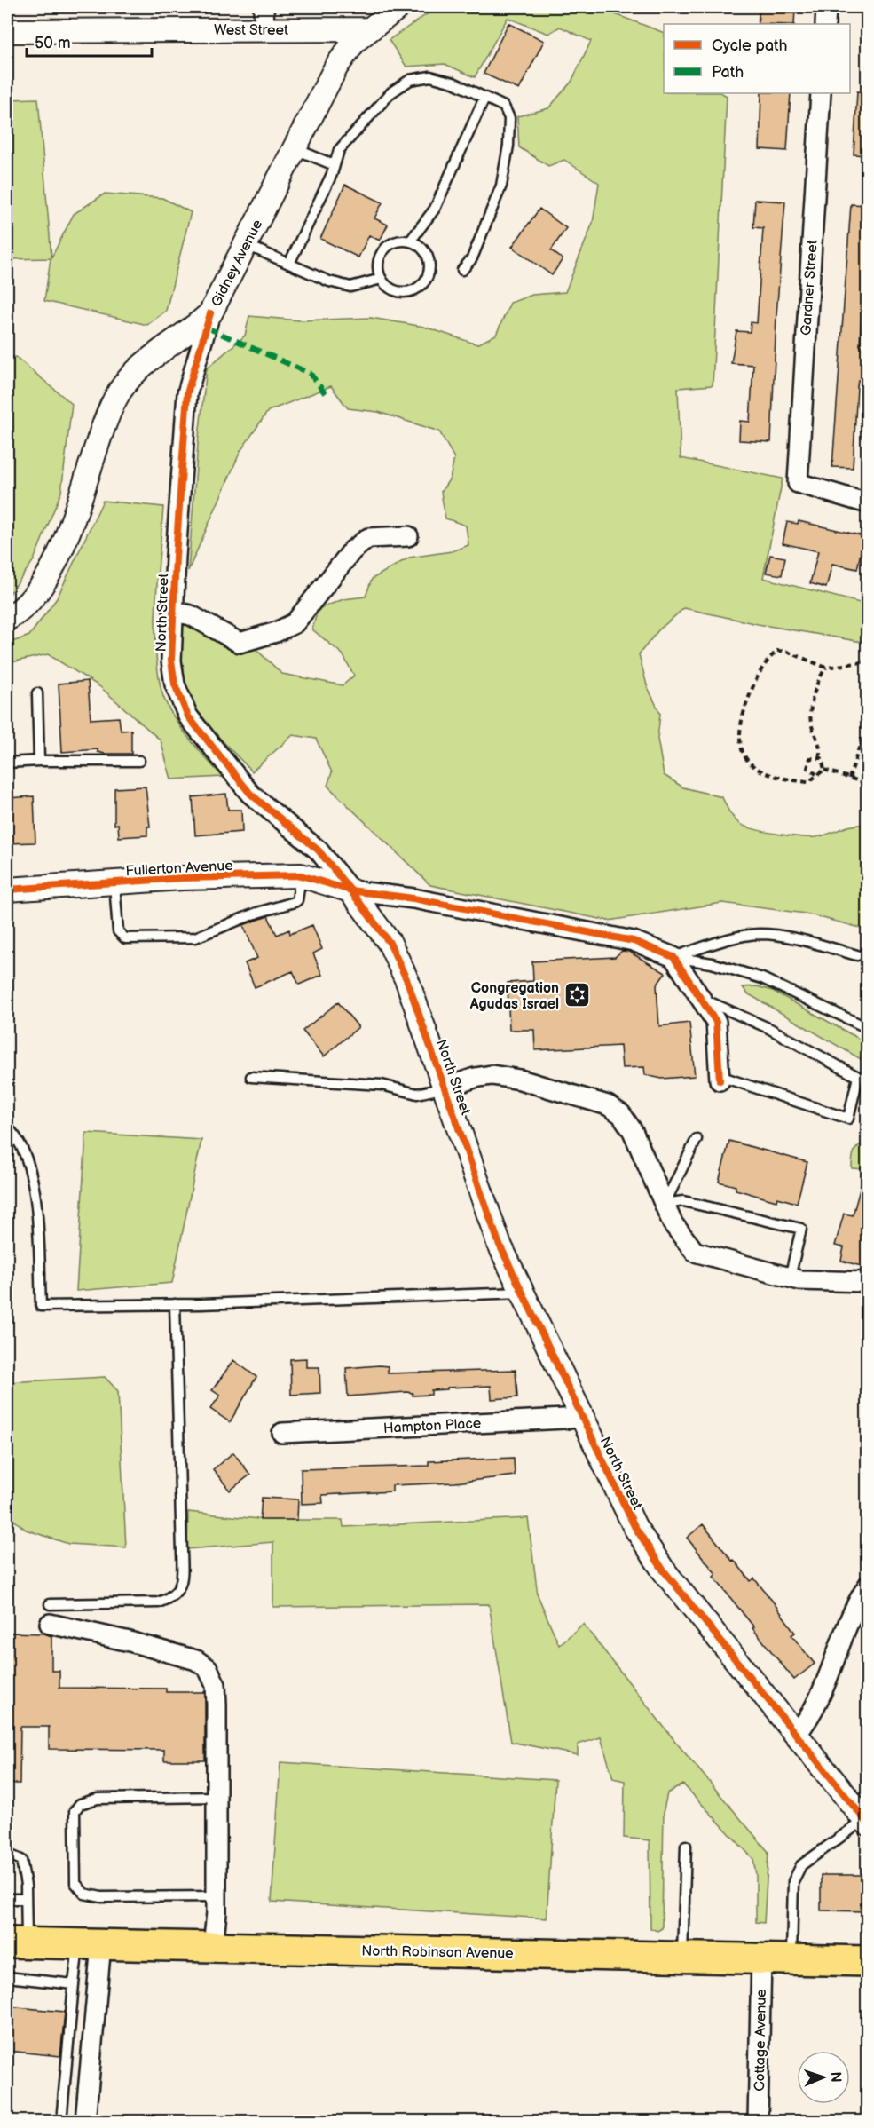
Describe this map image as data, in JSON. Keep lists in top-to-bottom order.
{
  "streets": {
    "highway": ["North Robinson Avenue"],
    "street": [
      "West Street",
      "Gidney Avenue",
      "Gardner Street",
      "North Street",
      "Fullerton Avenue",
      "Hampton Place",
      "Cottage Avenue"
    ]
  },
  "crossings": [
    ["West Street", "Gidney Avenue"],
    ["Gidney Avenue", "North Street"],
    ["North Street", "Fullerton Avenue"],
    ["North Street", "Hampton Place"],
    ["North Robinson Avenue", "Cottage Avenue"]
  ],
  "places": {
    "synagogue": ["Congregation Agudas Israel"]
  },
  "legend": ["Cycle path", "Path"],
  "scale_bar": "50 m",
  "north": "right"
}
